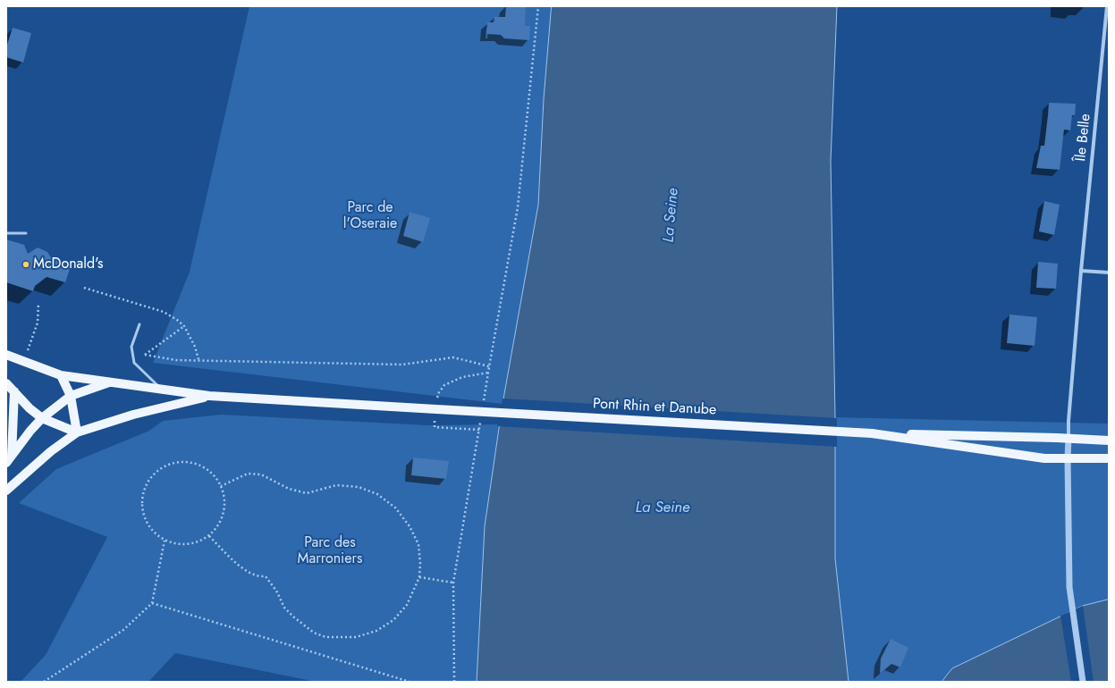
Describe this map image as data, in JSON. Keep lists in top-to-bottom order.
{
  "streets": {
    "main road": ["Pont Rhin et Danube"],
    "street": ["Île Belle"]
  },
  "water": ["La Seine"],
  "parks": ["Parc de l'Oseraie", "Parc des Marroniers"],
  "places": ["McDonald's"]
}
